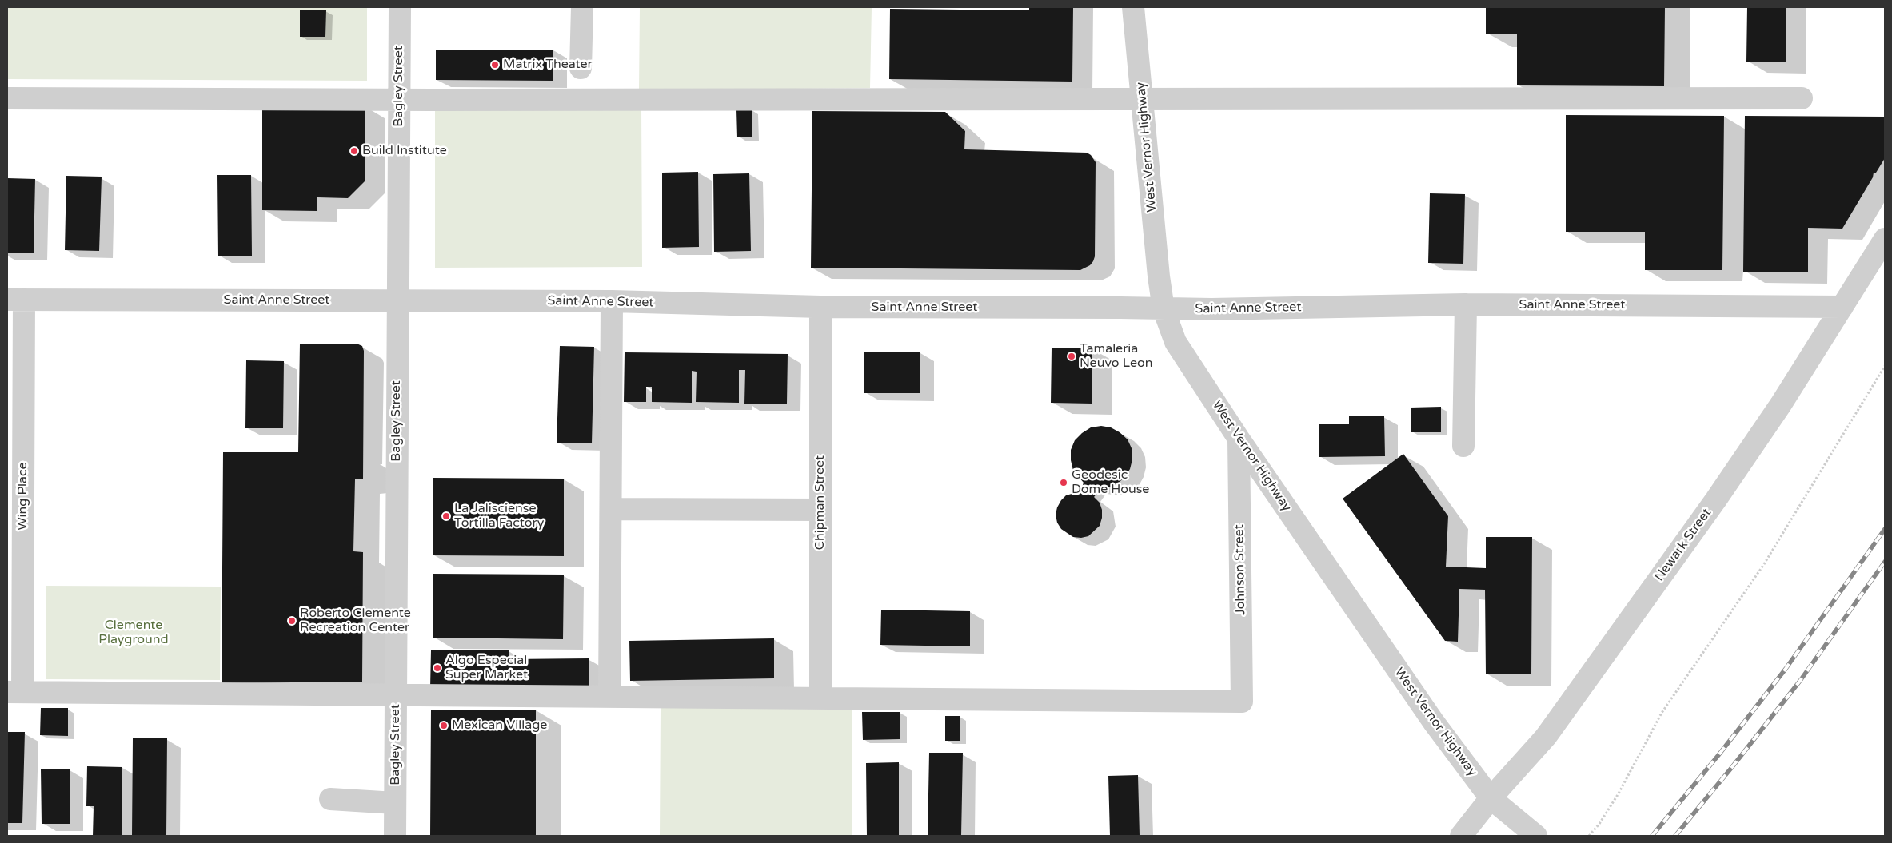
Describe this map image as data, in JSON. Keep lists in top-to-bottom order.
{
  "streets": {
    "street": [
      "Bagley Street",
      "West Vernor Highway",
      "Saint Anne Street",
      "Wing Place",
      "Chipman Street",
      "Newark Street",
      "Johnson Street"
    ]
  },
  "crossings": [
    ["Bagley Street", "Saint Anne Street"],
    ["West Vernor Highway", "Saint Anne Street"],
    ["West Vernor Highway", "Newark Street"],
    ["West Vernor Highway", "Johnson Street"],
    ["Saint Anne Street", "Wing Place"],
    ["Saint Anne Street", "Chipman Street"],
    ["Saint Anne Street", "Newark Street"],
    ["Chipman Street", "Johnson Street"]
  ],
  "parks": ["Clemente Playground"],
  "places": [
    "Matrix Theater",
    "Build Institute",
    "Tamaleria Neuvo Leon",
    "Geodesic Dome House",
    "La Jalisciense Tortilla Factory",
    "Roberto Clemente Recreation Center",
    "Algo Especial Super Market",
    "Mexican Village"
  ]
}
